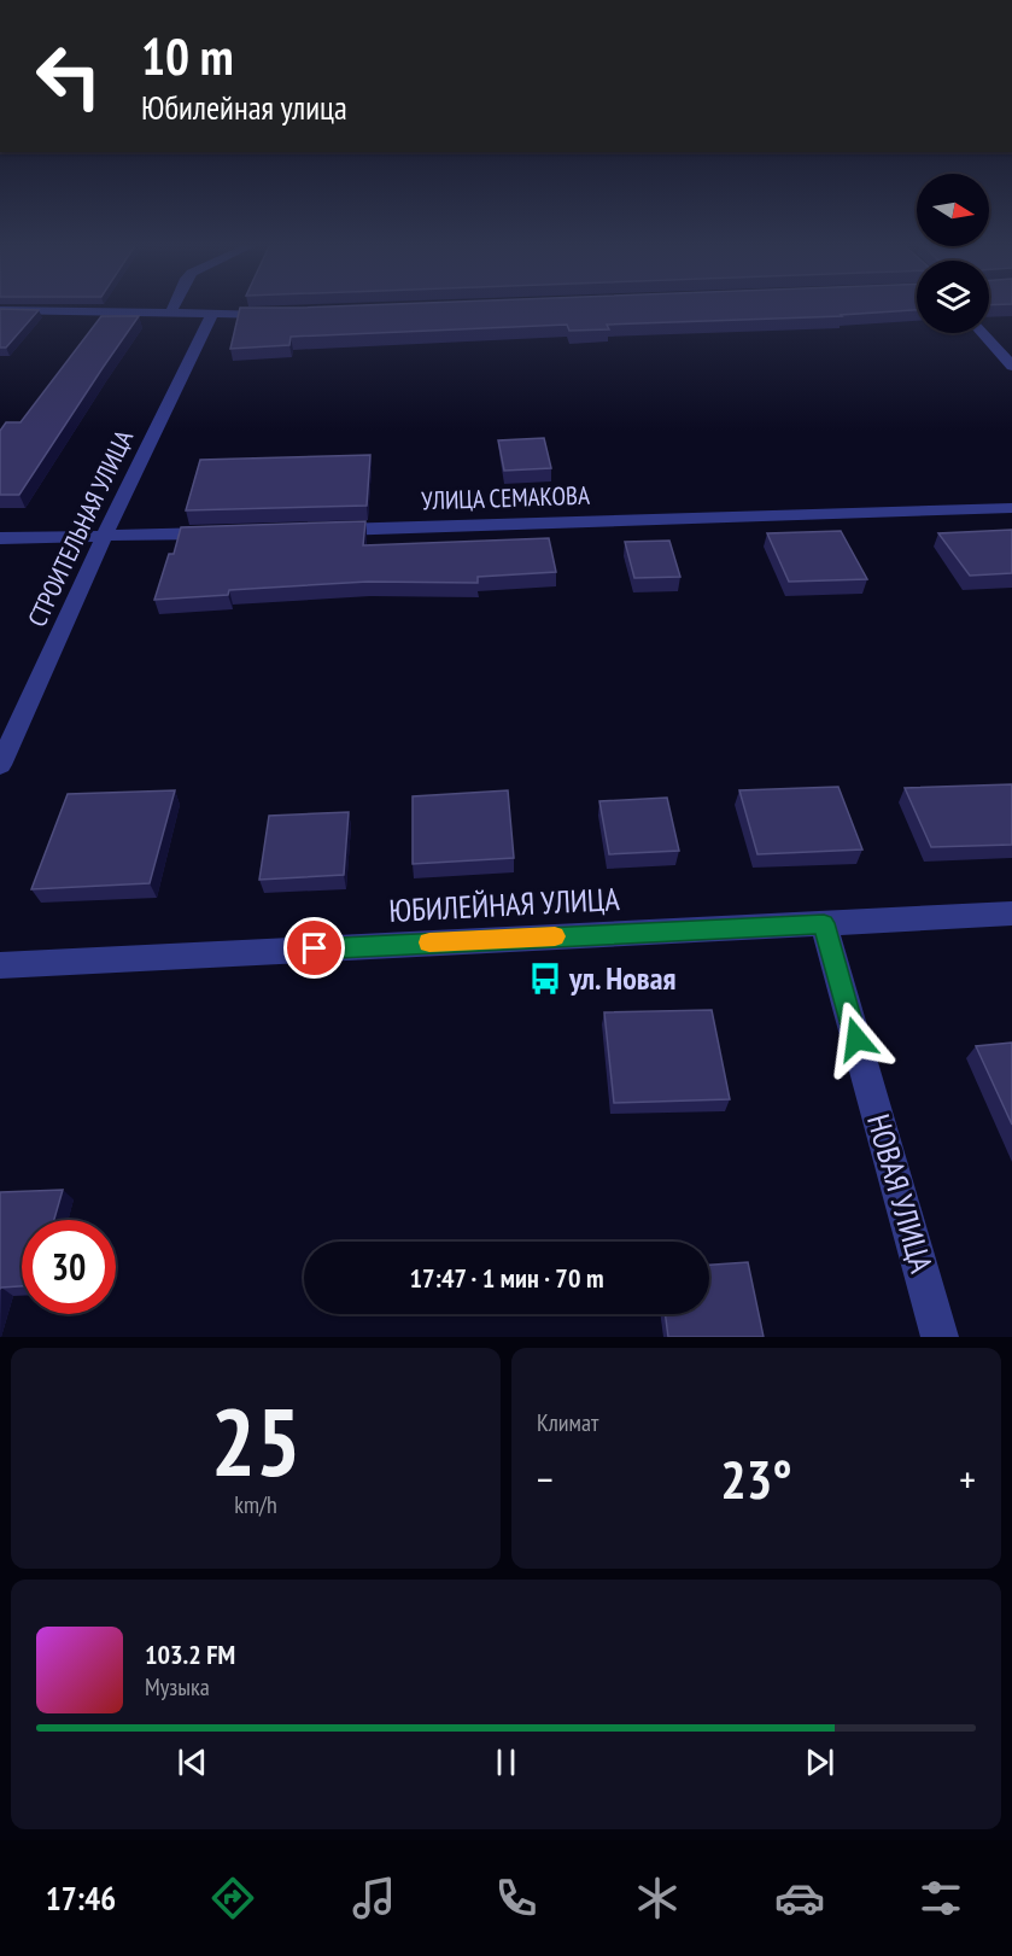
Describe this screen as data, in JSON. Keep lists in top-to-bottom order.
{
  "streets": {
    "street": [
      "УЛИЦА СЕМАКОВА",
      "СТРОИТЕЛЬНАЯ УЛИЦА",
      "ЮБИЛЕЙНАЯ УЛИЦА",
      "НОВАЯ УЛИЦА"
    ]
  },
  "crossings": [
    ["ЮБИЛЕЙНАЯ УЛИЦА", "НОВАЯ УЛИЦА"]
  ],
  "places": {
    "bus stop": ["ул. Новая"]
  },
  "north": "right",
  "page": {
    "turn": ["10 m", "Юбилейная улица"],
    "limit": "30",
    "trip": "17:47 · 1 мин · 70 m",
    "tile": [
      ["25", "km/h"],
      "Климат"
    ],
    "heat": ["−", "23°", "+"],
    "song": ["103.2 FM", "Музыка"],
    "tabs": "17:46"
  }
}
